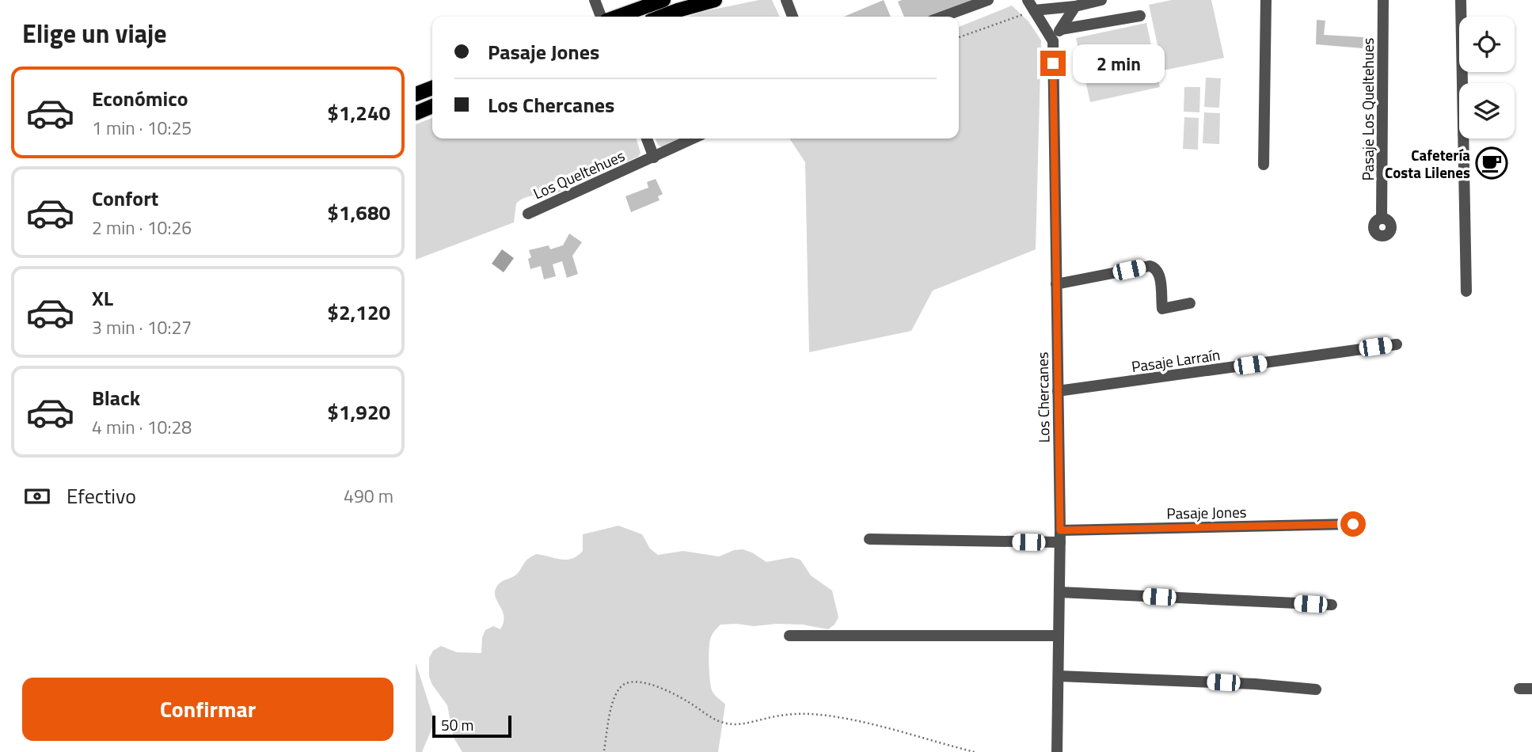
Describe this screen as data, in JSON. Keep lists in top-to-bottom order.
{
  "streets": {
    "street": [
      "Pasaje Los Queltehues",
      "Los Queltehues",
      "Pasaje Larraín",
      "Los Chercanes",
      "Pasaje Jones"
    ]
  },
  "crossings": [
    ["Pasaje Larraín", "Los Chercanes"],
    ["Los Chercanes", "Pasaje Jones"]
  ],
  "places": {
    "cafe": ["Cafetería Costa Lilenes"]
  },
  "scale_bar": "50 m",
  "page": {
    "heading": "Elige un viaje",
    "banner": ["Pasaje Jones", "Los Chercanes"],
    "bubble": "2 min",
    "list": [
      {
        "name": "Económico",
        "note": "1 min · 10:25",
        "value": "$1,240"
      },
      {
        "name": "Confort",
        "note": "2 min · 10:26",
        "value": "$1,680"
      },
      {
        "name": "XL",
        "note": "3 min · 10:27",
        "value": "$2,120"
      },
      {
        "name": "Black",
        "note": "4 min · 10:28",
        "value": "$1,920"
      }
    ],
    "pay": ["Efectivo", "490 m"],
    "buttons": "Confirmar",
    "scale": "50 m"
  }
}
